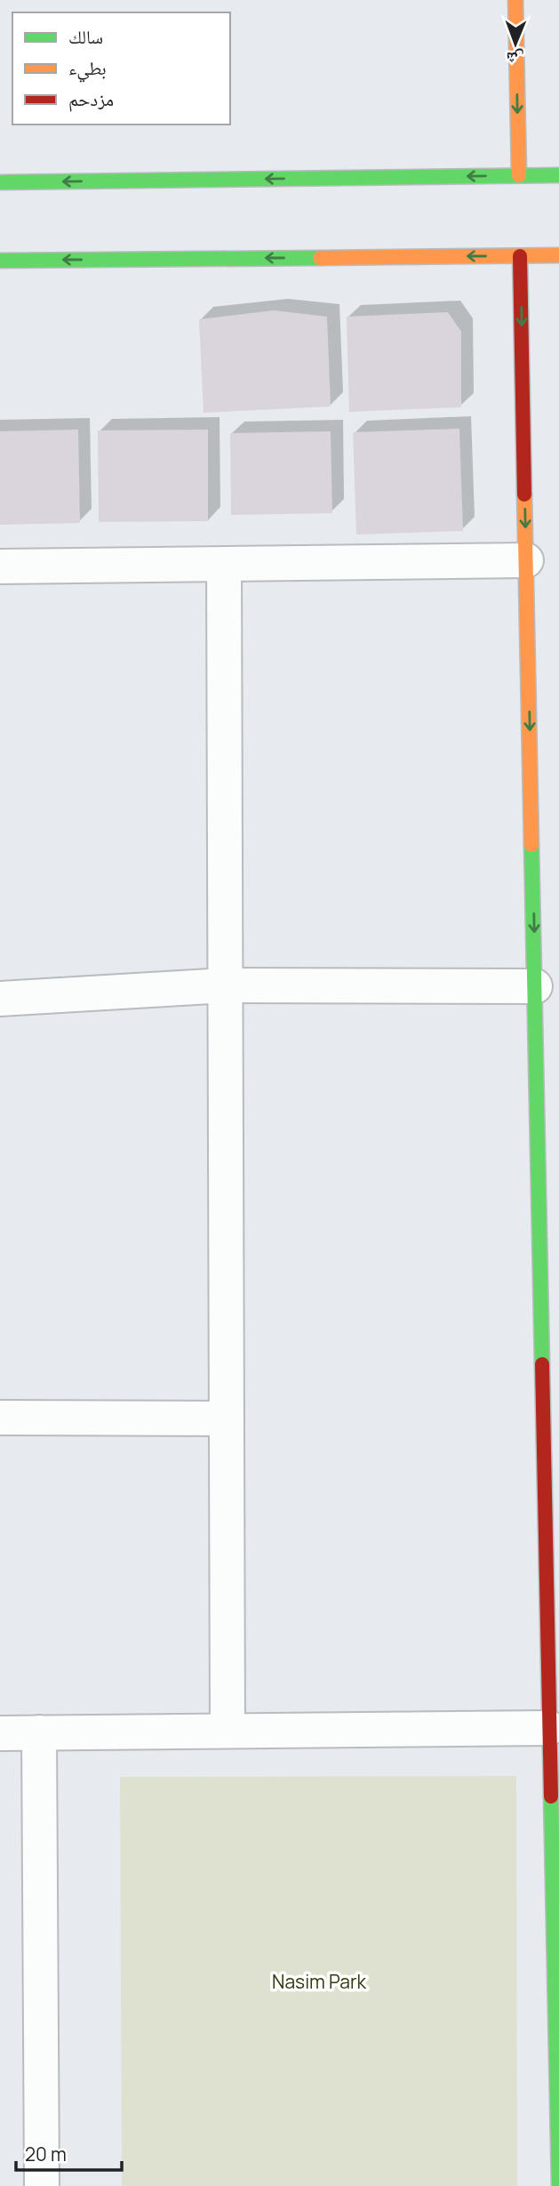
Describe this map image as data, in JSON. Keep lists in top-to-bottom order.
{
  "parks": ["Nasim Park"],
  "legend": ["سالك", "بطيء", "مزدحم"],
  "scale_bar": "20 m",
  "north": "bottom"
}
